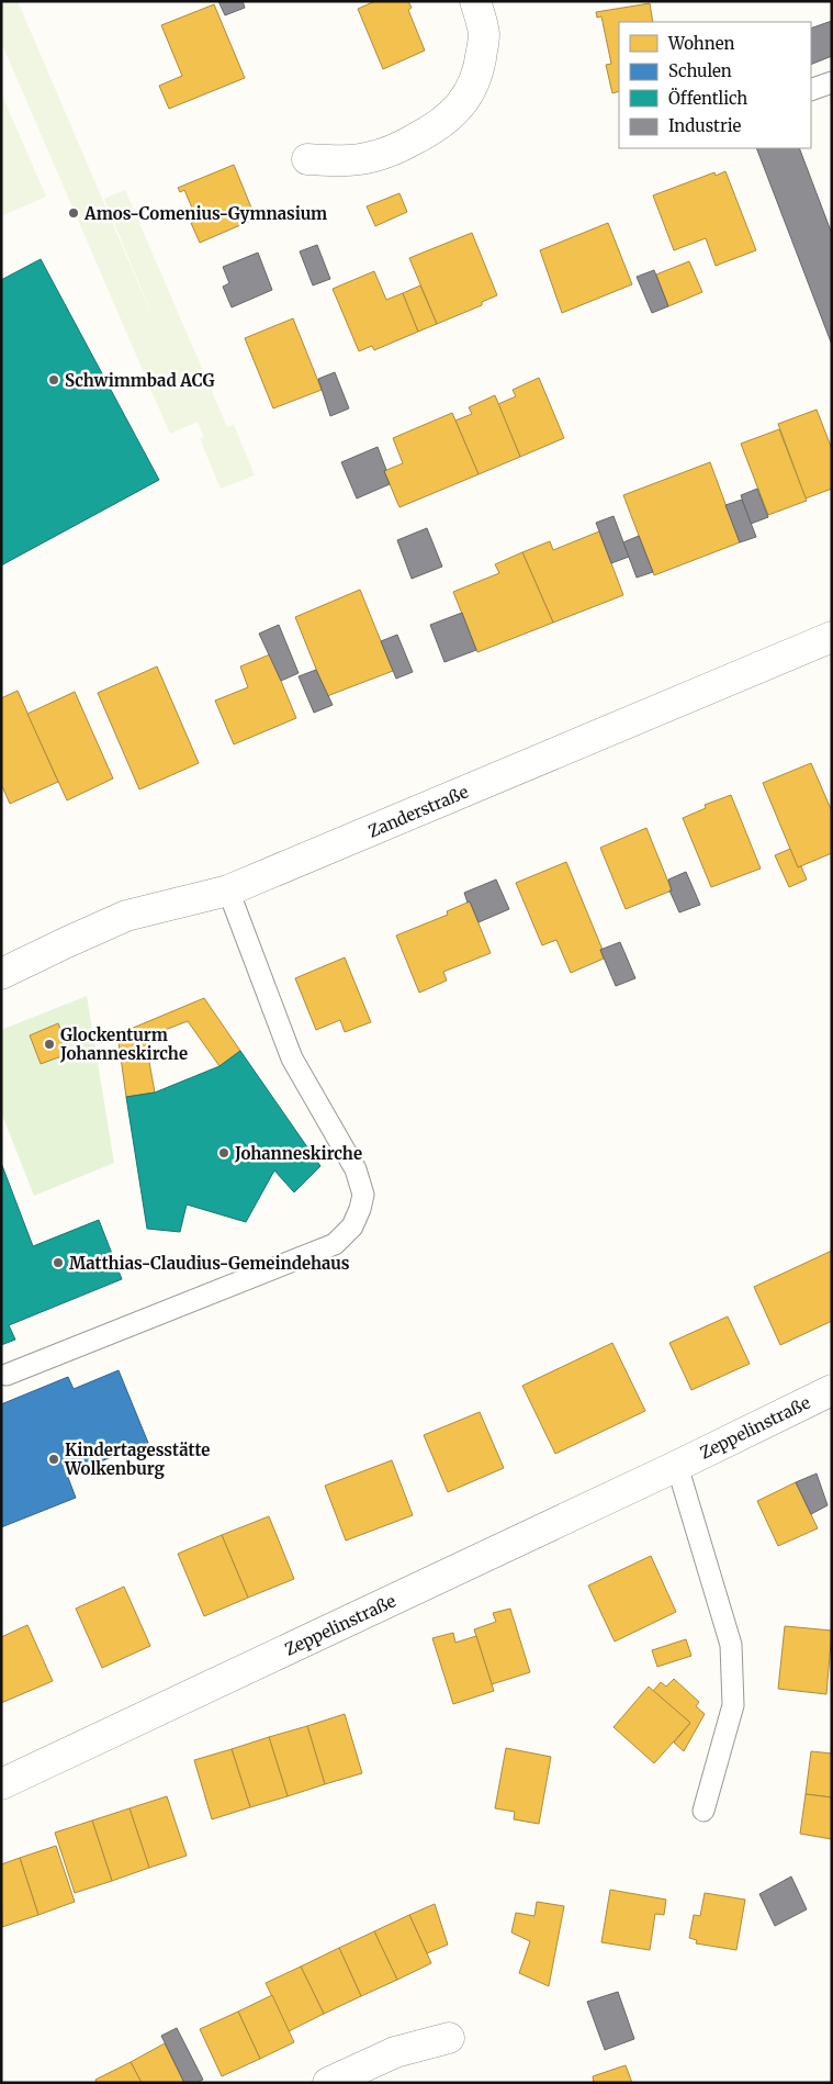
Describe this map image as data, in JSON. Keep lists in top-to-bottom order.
{
  "streets": {
    "street": ["Zanderstraße", "Zeppelinstraße"]
  },
  "places": [
    "Amos-Comenius-Gymnasium",
    "Schwimmbad ACG",
    "Glockenturm Johanneskirche",
    "Johanneskirche",
    "Matthias-Claudius-Gemeindehaus",
    "Kindertagesstätte Wolkenburg"
  ],
  "legend": [
    "Wohnen",
    "Schulen",
    "Öffentlich",
    "Industrie"
  ]
}
